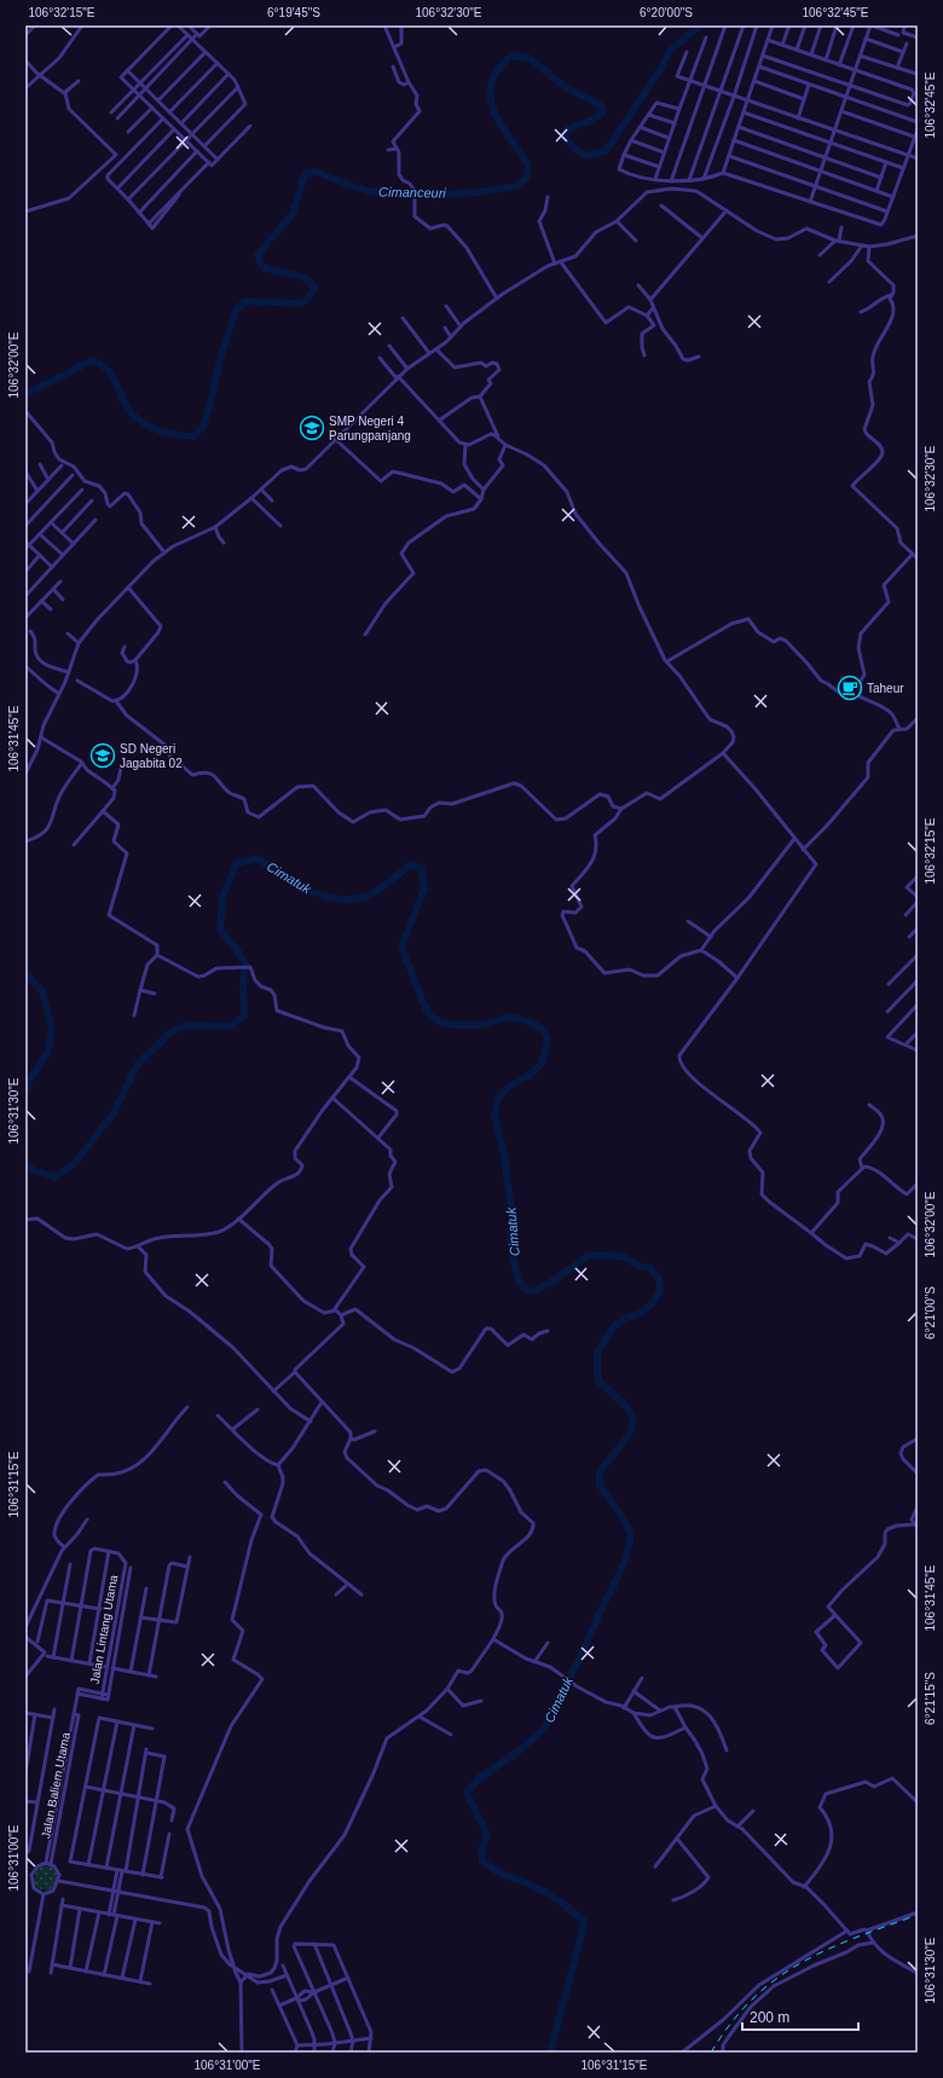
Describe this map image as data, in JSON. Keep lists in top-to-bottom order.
{
  "streets": {
    "street": ["Jalan Lintang Utama", "Jalan Baliem Utama"]
  },
  "crossings": [
    ["Jalan Lintang Utama", "Jalan Baliem Utama"]
  ],
  "water": ["Cimanceuri", "Cimatuk"],
  "places": {
    "school or university": ["SMP Negeri 4 Parungpanjang", "SD Negeri Jagabita 02"],
    "cafe": ["Taheur"]
  },
  "scale_bar": "200 m",
  "coordinates": [
    "106°32'15\"E",
    "6°19'45\"S",
    "106°32'30\"E",
    "6°20'00\"S",
    "106°32'45\"E",
    "106°32'00\"E",
    "106°31'45\"E",
    "106°31'30\"E",
    "6°21'00\"S",
    "106°31'15\"E",
    "6°21'15\"S",
    "106°31'00\"E"
  ]
}
